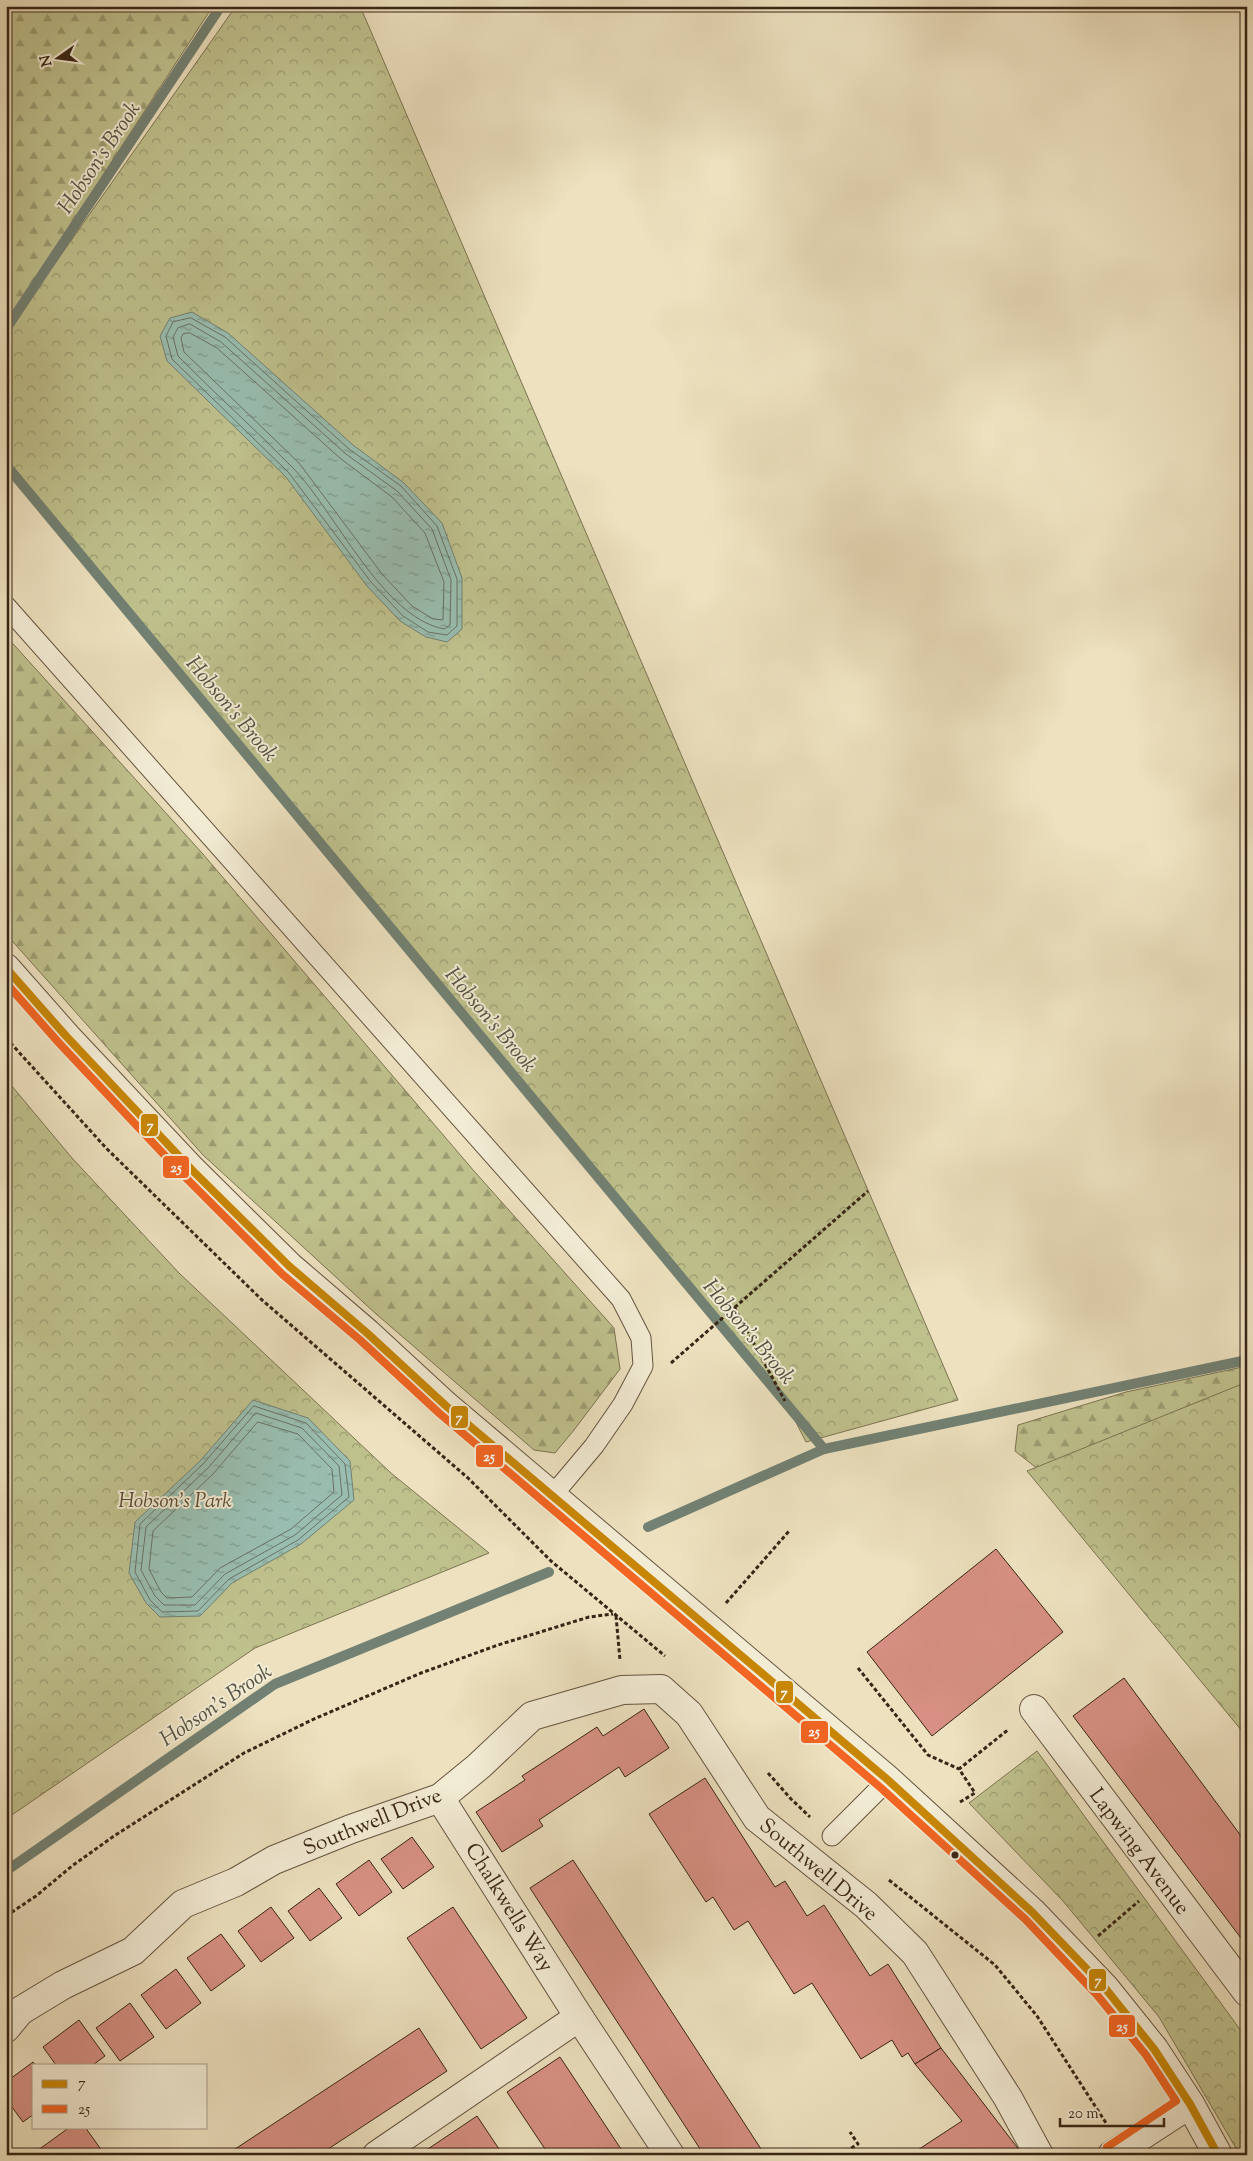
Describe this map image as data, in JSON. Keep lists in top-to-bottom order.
{
  "streets": {
    "street": ["Southwell Drive", "Lapwing Avenue", "Chalkwells Way"]
  },
  "crossings": [
    ["Southwell Drive", "Chalkwells Way"]
  ],
  "water": ["Hobson's Brook"],
  "parks": ["Hobson's Park"],
  "lines": ["transit line 7", "transit line 25"],
  "legend": ["7", "25"],
  "scale_bar": "20 m",
  "north": "left"
}
